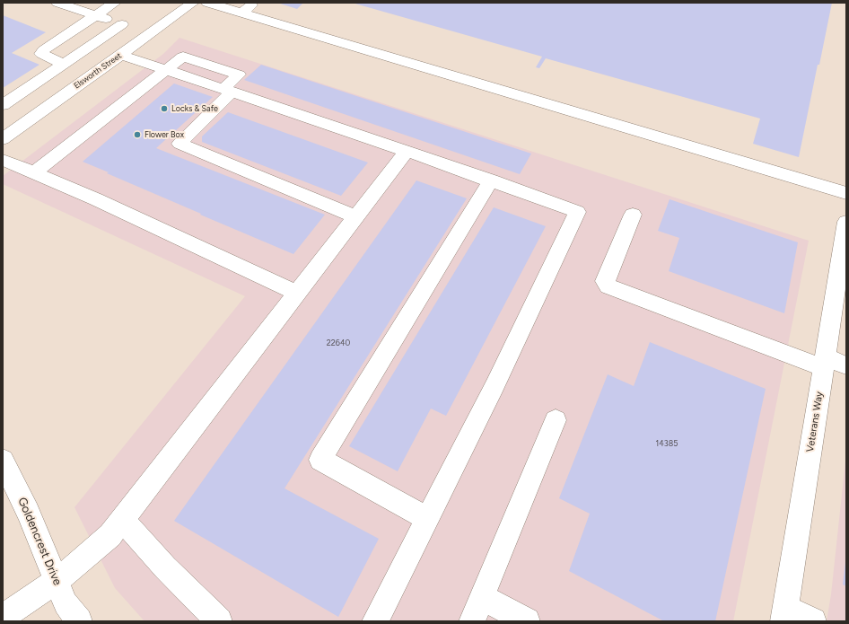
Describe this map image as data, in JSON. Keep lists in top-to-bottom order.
{
  "streets": {
    "street": ["Elsworth Street", "Veterans Way", "Goldencrest Drive"]
  },
  "places": ["Locks & Safe", "Flower Box"],
  "house_numbers": ["22640", "14385"]
}
